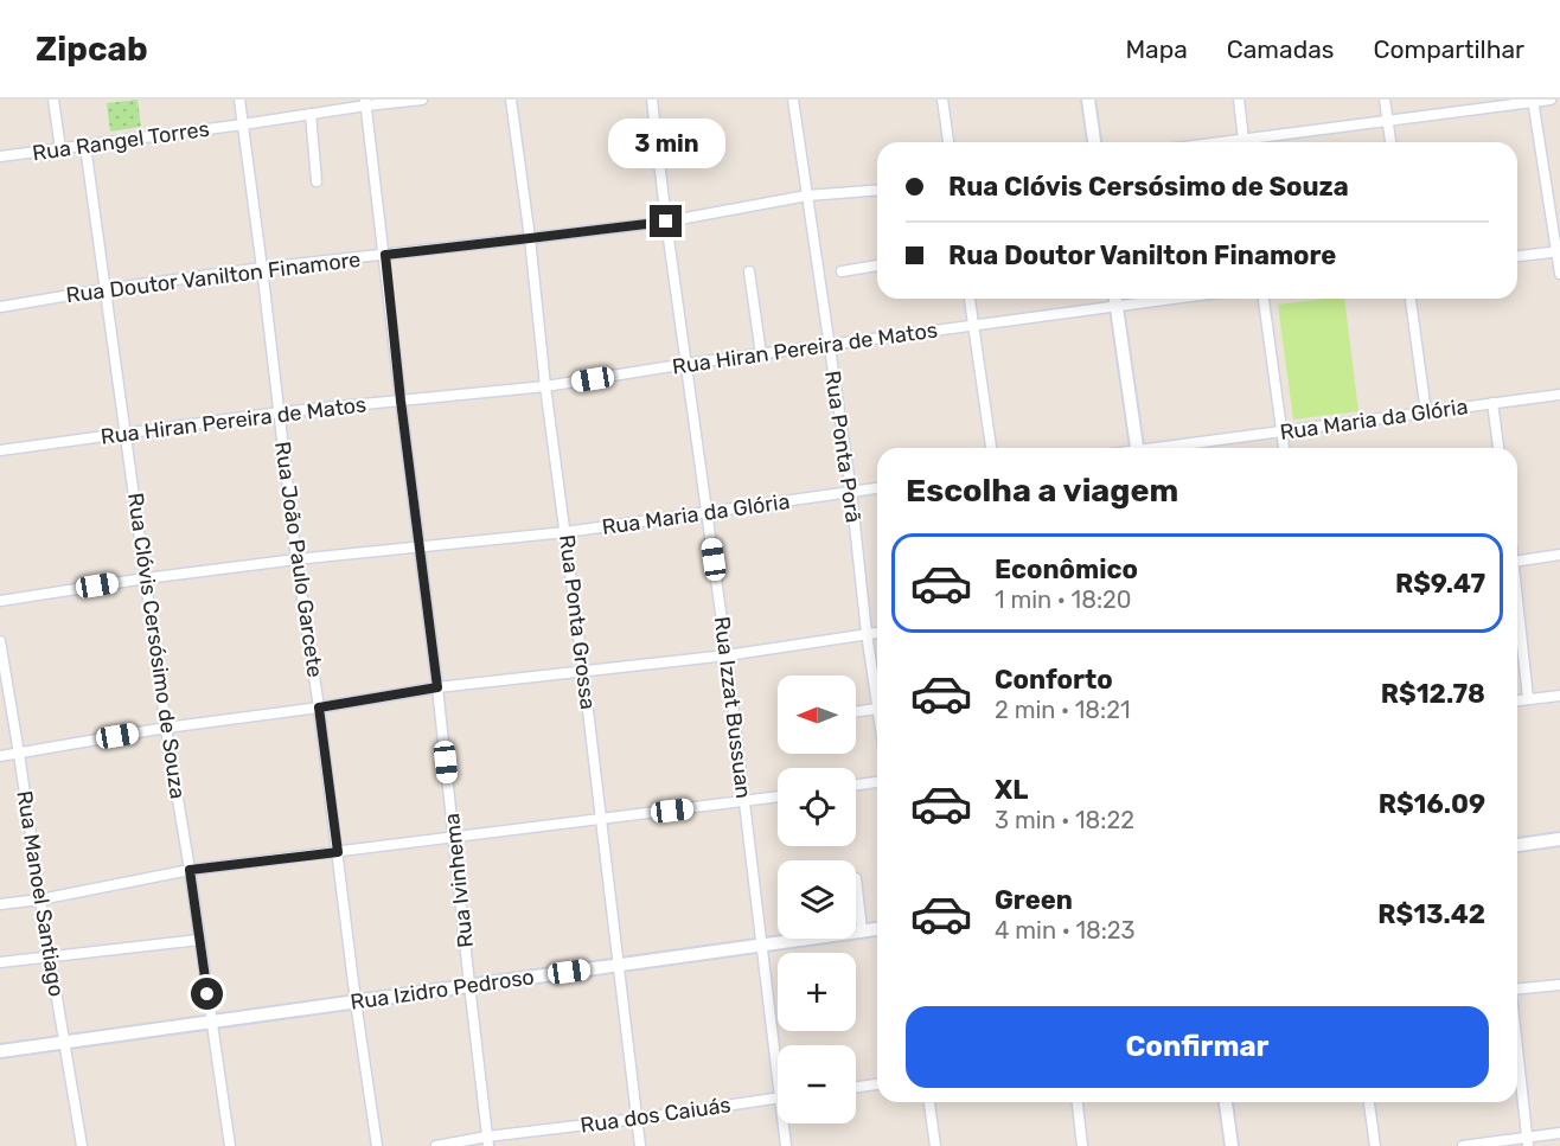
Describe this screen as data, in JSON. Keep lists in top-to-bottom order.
{
  "streets": {
    "street": [
      "Rua Rangel Torres",
      "Rua Doutor Vanilton Finamore",
      "Rua Hiran Pereira de Matos",
      "Rua Maria da Glória",
      "Rua Ponta Porã",
      "Rua João Paulo Garcete",
      "Rua Ponta Grossa",
      "Rua Clóvis Cersósimo de Souza",
      "Rua Izzat Bussuan",
      "Rua Ivinhema",
      "Rua Manoel Santiago",
      "Rua Izidro Pedroso",
      "Rua dos Caiuás"
    ]
  },
  "crossings": [
    ["Rua Rangel Torres", "Rua João Paulo Garcete"],
    ["Rua Rangel Torres", "Rua Clóvis Cersósimo de Souza"],
    ["Rua Rangel Torres", "Rua Ivinhema"],
    ["Rua Doutor Vanilton Finamore", "Rua Ponta Porã"],
    ["Rua Doutor Vanilton Finamore", "Rua João Paulo Garcete"],
    ["Rua Doutor Vanilton Finamore", "Rua Ponta Grossa"],
    ["Rua Doutor Vanilton Finamore", "Rua Clóvis Cersósimo de Souza"],
    ["Rua Doutor Vanilton Finamore", "Rua Izzat Bussuan"],
    ["Rua Doutor Vanilton Finamore", "Rua Ivinhema"],
    ["Rua Hiran Pereira de Matos", "Rua Ponta Porã"],
    ["Rua Hiran Pereira de Matos", "Rua João Paulo Garcete"],
    ["Rua Hiran Pereira de Matos", "Rua Ponta Grossa"],
    ["Rua Hiran Pereira de Matos", "Rua Clóvis Cersósimo de Souza"],
    ["Rua Hiran Pereira de Matos", "Rua Izzat Bussuan"],
    ["Rua Hiran Pereira de Matos", "Rua Ivinhema"],
    ["Rua Maria da Glória", "Rua Ponta Porã"],
    ["Rua Maria da Glória", "Rua João Paulo Garcete"],
    ["Rua Maria da Glória", "Rua Ponta Grossa"],
    ["Rua Maria da Glória", "Rua Clóvis Cersósimo de Souza"],
    ["Rua Maria da Glória", "Rua Izzat Bussuan"],
    ["Rua Maria da Glória", "Rua Ivinhema"],
    ["Rua João Paulo Garcete", "Rua Izidro Pedroso"],
    ["Rua Ponta Grossa", "Rua Izidro Pedroso"],
    ["Rua Ponta Grossa", "Rua dos Caiuás"],
    ["Rua Clóvis Cersósimo de Souza", "Rua Izidro Pedroso"],
    ["Rua Izzat Bussuan", "Rua Izidro Pedroso"],
    ["Rua Ivinhema", "Rua Izidro Pedroso"],
    ["Rua Ivinhema", "Rua dos Caiuás"],
    ["Rua Manoel Santiago", "Rua Izidro Pedroso"]
  ],
  "north": "left",
  "page": {
    "header": "Zipcab",
    "nav": ["Mapa", "Camadas", "Compartilhar"],
    "bubble": "3 min",
    "banner": ["Rua Clóvis Cersósimo de Souza", "Rua Doutor Vanilton Finamore"],
    "heading": "Escolha a viagem",
    "list": [
      {
        "name": "Econômico",
        "note": "1 min · 18:20",
        "value": "R$9.47"
      },
      {
        "name": "Conforto",
        "note": "2 min · 18:21",
        "value": "R$12.78"
      },
      {
        "name": "XL",
        "note": "3 min · 18:22",
        "value": "R$16.09"
      },
      {
        "name": "Green",
        "note": "4 min · 18:23",
        "value": "R$13.42"
      }
    ],
    "map_buttons": ["+", "−"],
    "buttons": "Confirmar"
  }
}
